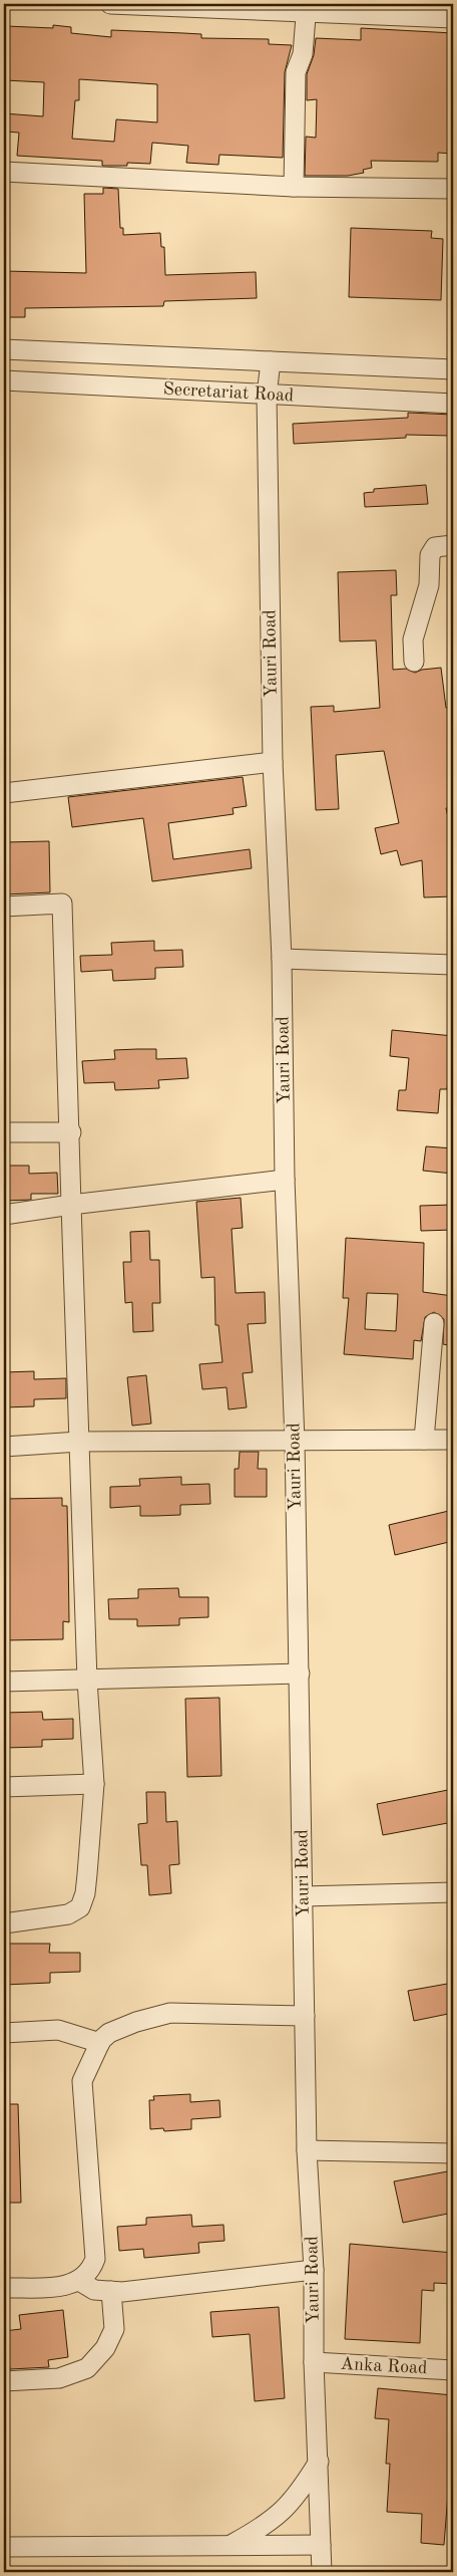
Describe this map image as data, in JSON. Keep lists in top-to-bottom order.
{
  "streets": {
    "street": ["Secretariat Road", "Yauri Road", "Anka Road"]
  },
  "crossings": [
    ["Secretariat Road", "Yauri Road"],
    ["Yauri Road", "Anka Road"]
  ]
}
